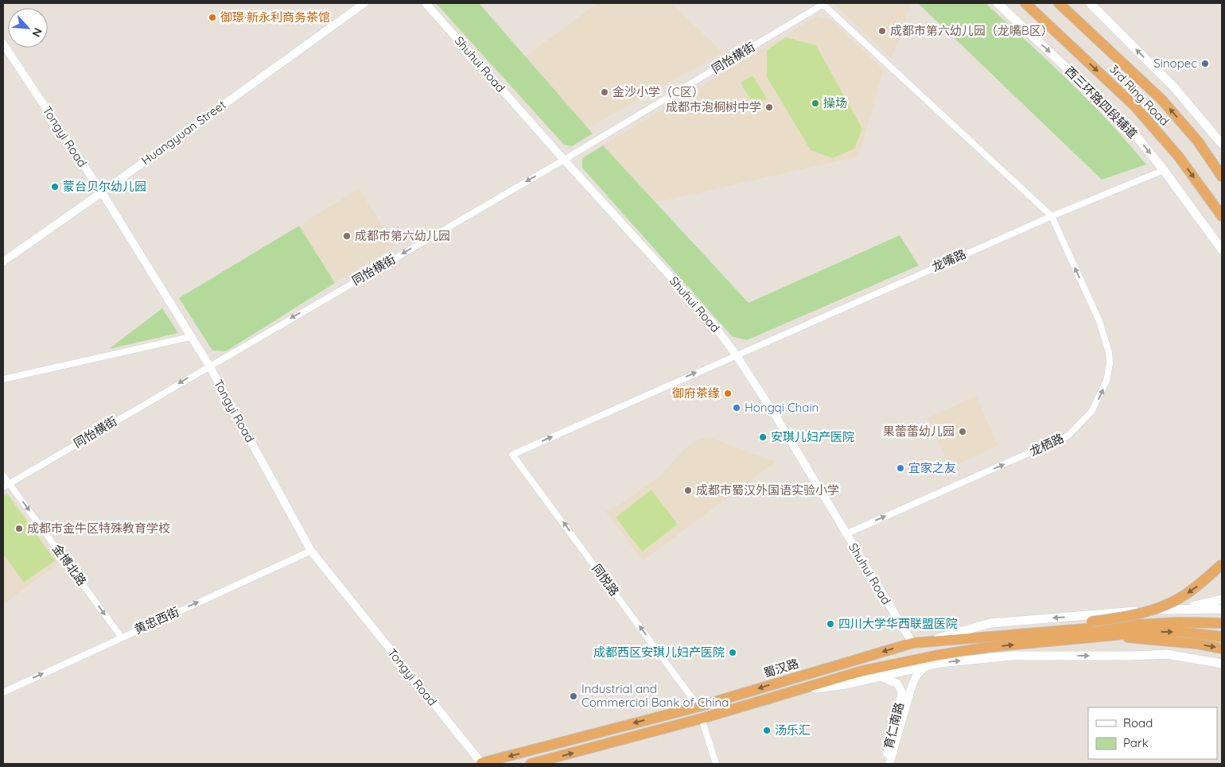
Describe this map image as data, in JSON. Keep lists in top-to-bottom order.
{
  "streets": {
    "highway": ["3rd Ring Road", "蜀汉路"],
    "main road": ["西三环路四段辅道"],
    "street": [
      "同怡横街",
      "Shuhui Road",
      "Huangyuan Street",
      "Tongyi Road",
      "龙嘴路",
      "龙栖路",
      "金博北路",
      "同悦路",
      "黄忠西街",
      "育仁南路"
    ]
  },
  "crossings": [
    ["同怡横街", "Shuhui Road"],
    ["同怡横街", "Tongyi Road"],
    ["同怡横街", "金博北路"],
    ["Shuhui Road", "龙嘴路"],
    ["Shuhui Road", "龙栖路"],
    ["Shuhui Road", "蜀汉路"],
    ["西三环路四段辅道", "龙嘴路"],
    ["Huangyuan Street", "Tongyi Road"],
    ["Tongyi Road", "黄忠西街"],
    ["Tongyi Road", "蜀汉路"],
    ["龙嘴路", "龙栖路"],
    ["龙嘴路", "同悦路"],
    ["金博北路", "黄忠西街"],
    ["同悦路", "蜀汉路"]
  ],
  "one_way": [
    "同怡横街",
    "金博北路",
    "同悦路",
    "黄忠西街"
  ],
  "places": [
    "御璟·新永利商务茶馆",
    "成都市第六幼儿园（龙嘴B区）",
    "Sinopec",
    "金沙小学（C区）",
    "操场",
    "成都市泡桐树中学",
    "蒙台贝尔幼儿园",
    "成都市第六幼儿园",
    "御府茶缘",
    "Hongqi Chain",
    "果蕾蕾幼儿园",
    "安琪儿妇产医院",
    "宜家之友",
    "成都市蜀汉外国语实验小学",
    "成都市金牛区特殊教育学校",
    "四川大学华西联盟医院",
    "成都西区安琪儿妇产医院",
    "Industrial and Commercial Bank of China",
    "汤乐汇"
  ],
  "legend": ["Road", "Park"],
  "north": "bottom right"
}
